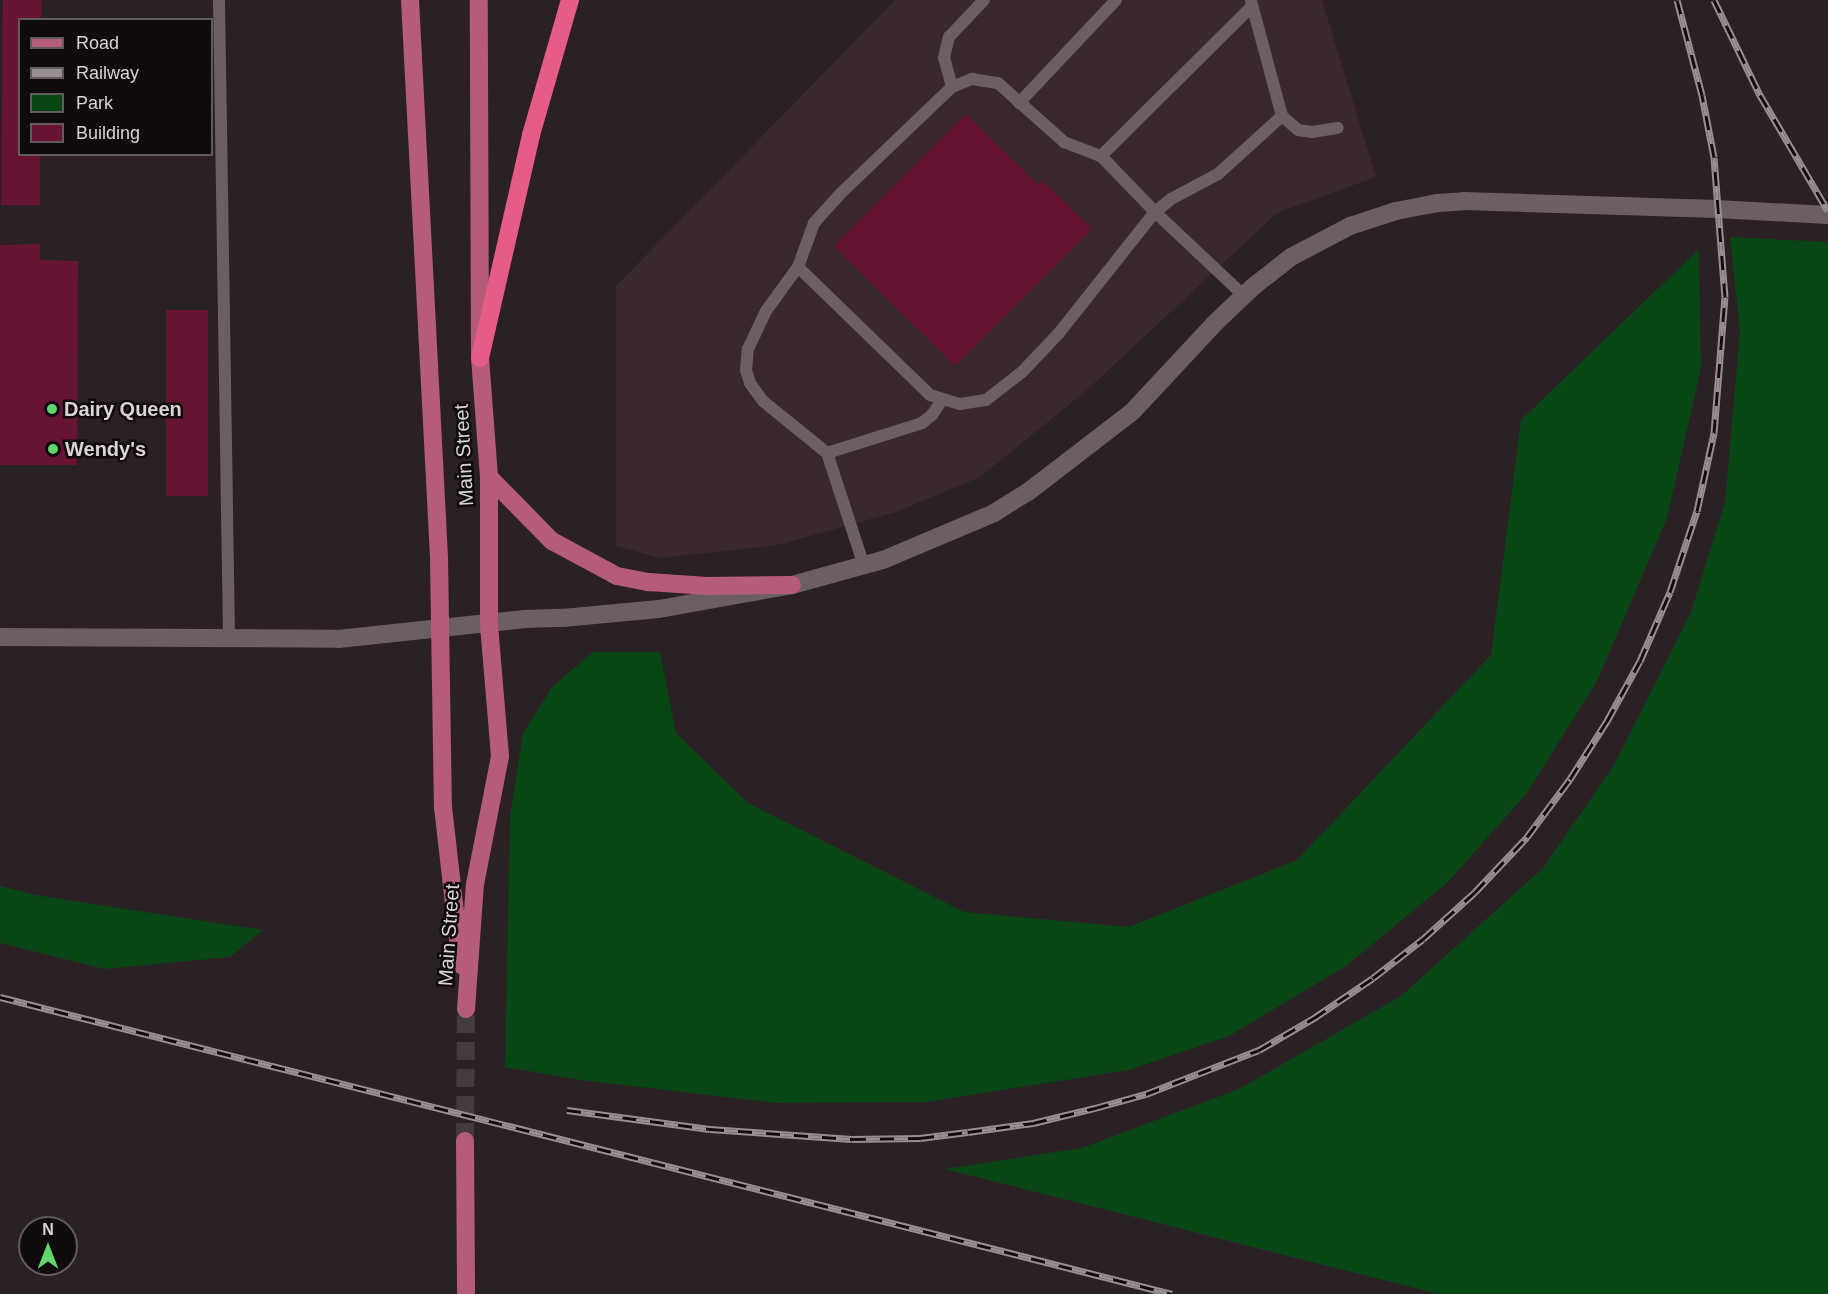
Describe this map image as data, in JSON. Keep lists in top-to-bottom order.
{
  "streets": {
    "main road": ["Main Street"]
  },
  "places": ["Dairy Queen", "Wendy's"],
  "legend": [
    "Road",
    "Railway",
    "Park",
    "Building"
  ],
  "north": "top"
}
